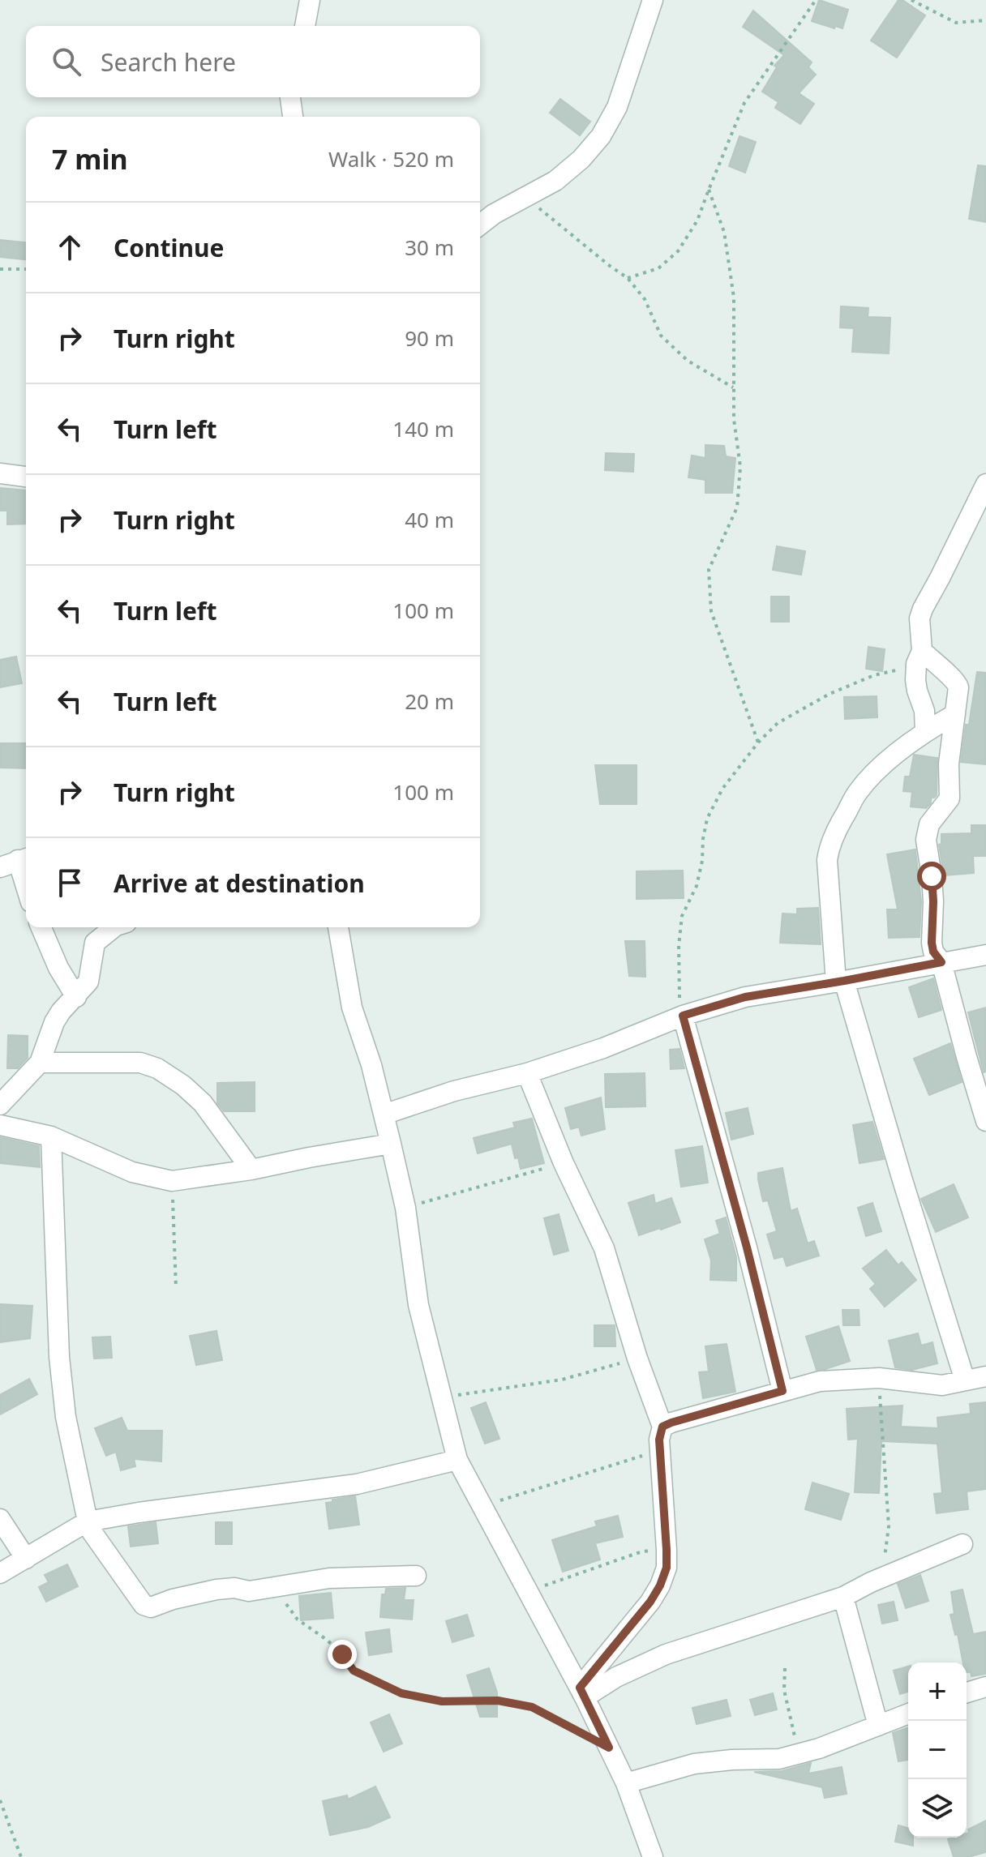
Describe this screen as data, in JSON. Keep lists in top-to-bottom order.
{
  "page": {
    "search": "Search here",
    "heading": ["7 min", "Walk · 520 m"],
    "list": [
      ["Continue", "30 m"],
      ["Turn right", "90 m"],
      ["Turn left", "140 m"],
      ["Turn right", "40 m"],
      ["Turn left", "100 m"],
      ["Turn left", "20 m"],
      ["Turn right", "100 m"],
      "Arrive at destination"
    ],
    "map_buttons": ["+", "−"]
  }
}
